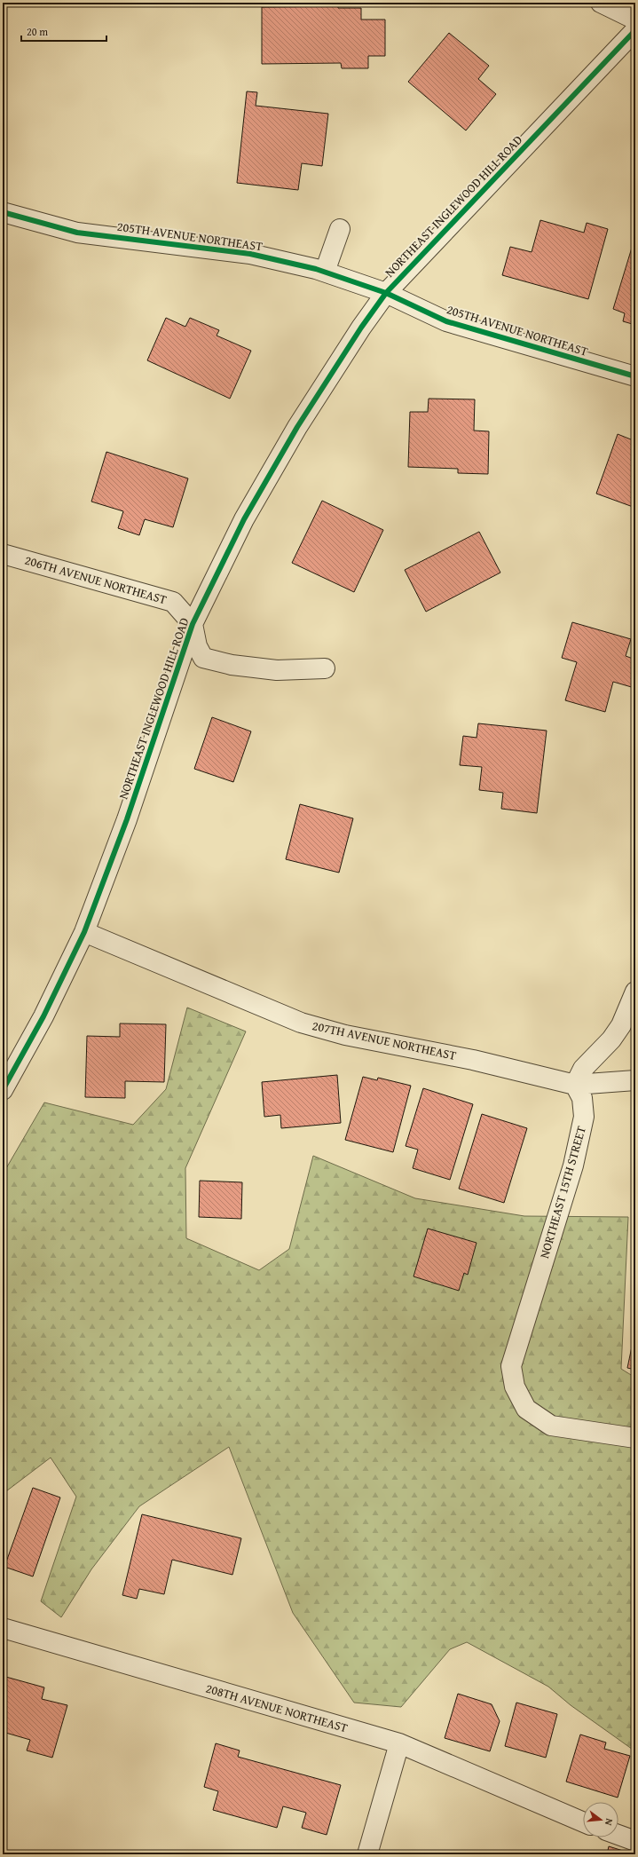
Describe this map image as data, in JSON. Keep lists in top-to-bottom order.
{
  "streets": {
    "street": [
      "NORTHEAST INGLEWOOD HILL ROAD",
      "205TH AVENUE NORTHEAST",
      "206TH AVENUE NORTHEAST",
      "207TH AVENUE NORTHEAST",
      "NORTHEAST 15TH STREET",
      "208TH AVENUE NORTHEAST"
    ]
  },
  "crossings": [
    ["NORTHEAST INGLEWOOD HILL ROAD", "205TH AVENUE NORTHEAST"],
    ["NORTHEAST INGLEWOOD HILL ROAD", "206TH AVENUE NORTHEAST"],
    ["NORTHEAST INGLEWOOD HILL ROAD", "207TH AVENUE NORTHEAST"],
    ["207TH AVENUE NORTHEAST", "NORTHEAST 15TH STREET"]
  ],
  "scale_bar": "20 m",
  "north": "right"
}
